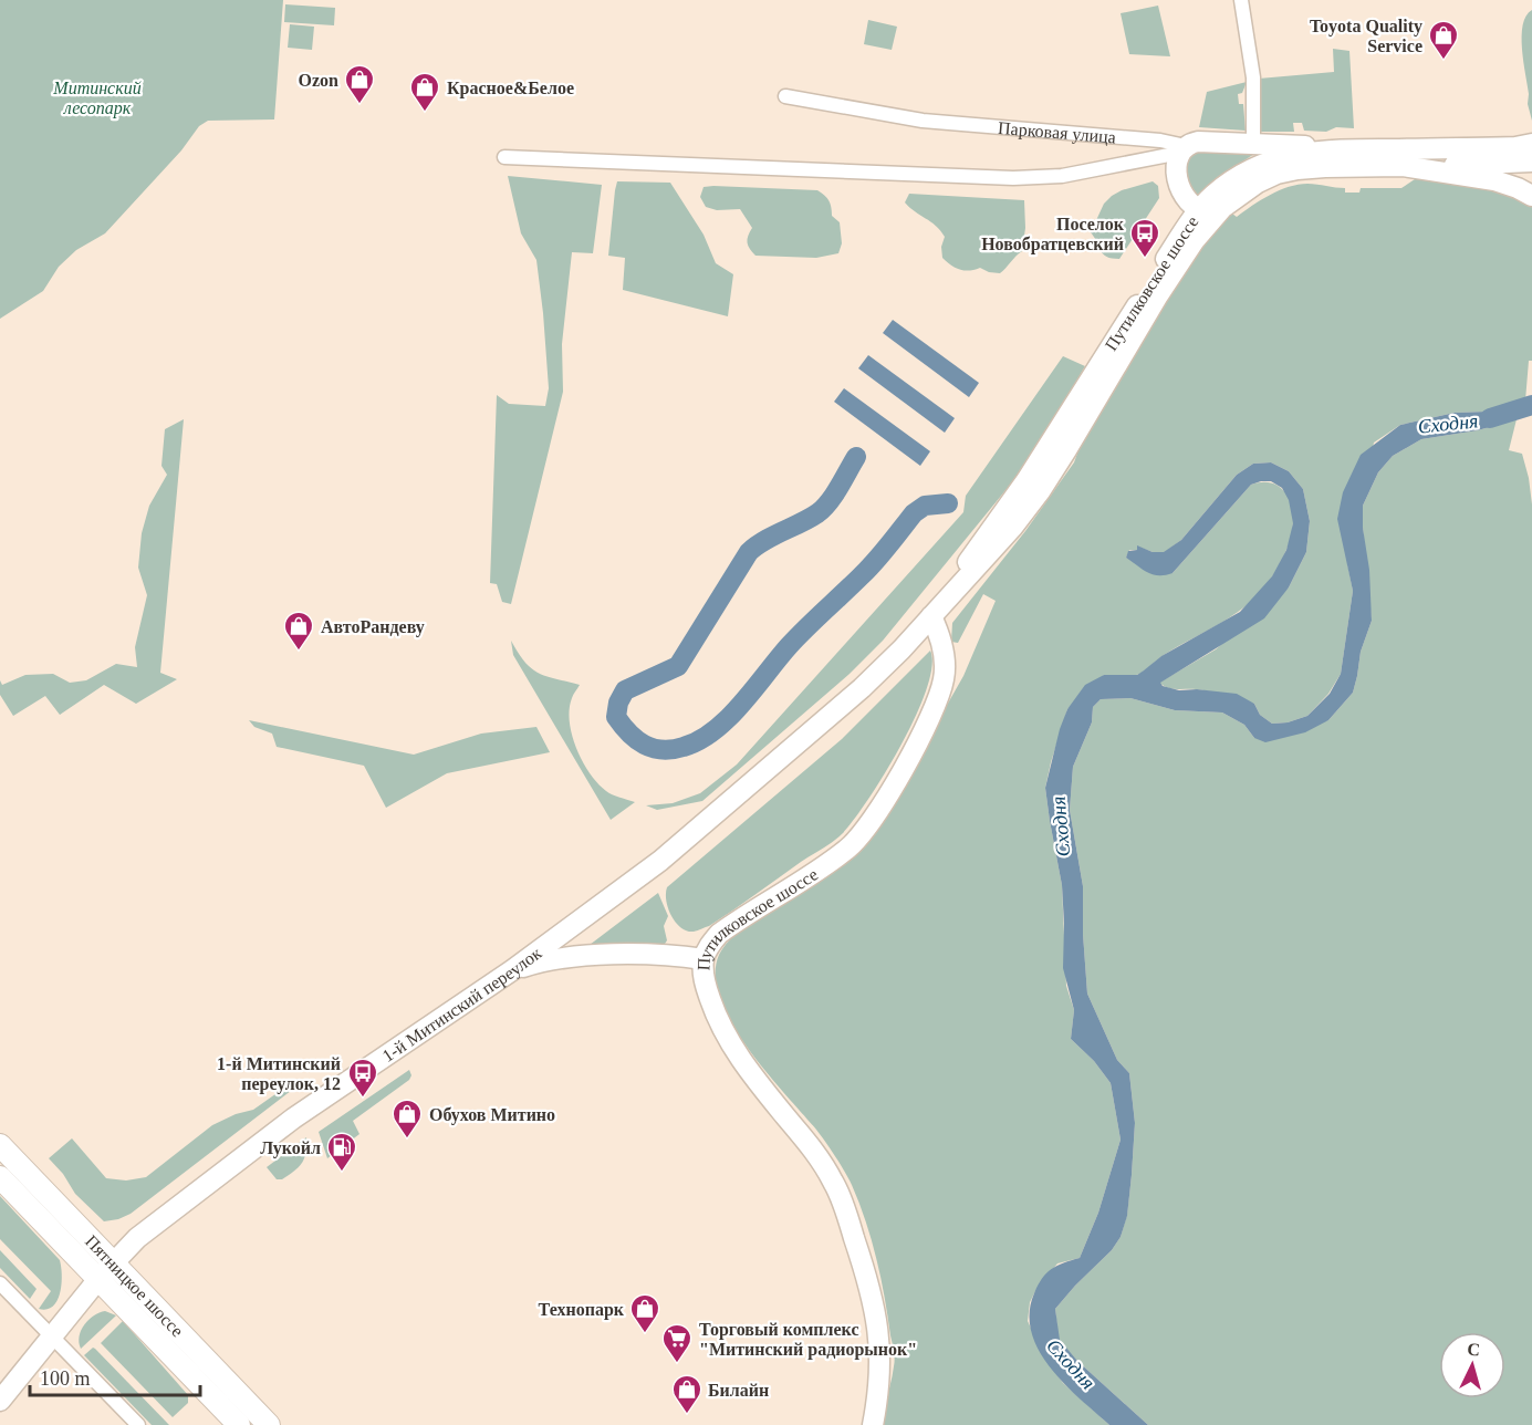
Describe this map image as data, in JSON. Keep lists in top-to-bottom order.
{
  "streets": {
    "main road": [
      "Парковая улица",
      "Путилковское шоссе",
      "1-й Митинский переулок",
      "Пятницкое шоссе"
    ]
  },
  "crossings": [
    ["Парковая улица", "Путилковское шоссе"],
    ["Путилковское шоссе", "1-й Митинский переулок"],
    ["1-й Митинский переулок", "Пятницкое шоссе"]
  ],
  "water": ["Сходня"],
  "parks": ["Митинский лесопарк"],
  "places": {
    "shop": [
      "Toyota Quality Service",
      "Ozon",
      "Красное&Белое",
      "АвтоРандеву",
      "Обухов Митино",
      "Технопарк",
      "Билайн"
    ],
    "bus stop": ["Поселок Новобратцевский", "1-й Митинский переулок, 12"],
    "fuel station": ["Лукойл"],
    "supermarket": ["Торговый комплекс \"Митинский радиорынок\""]
  },
  "scale_bar": "100 m",
  "north": "top"
}
